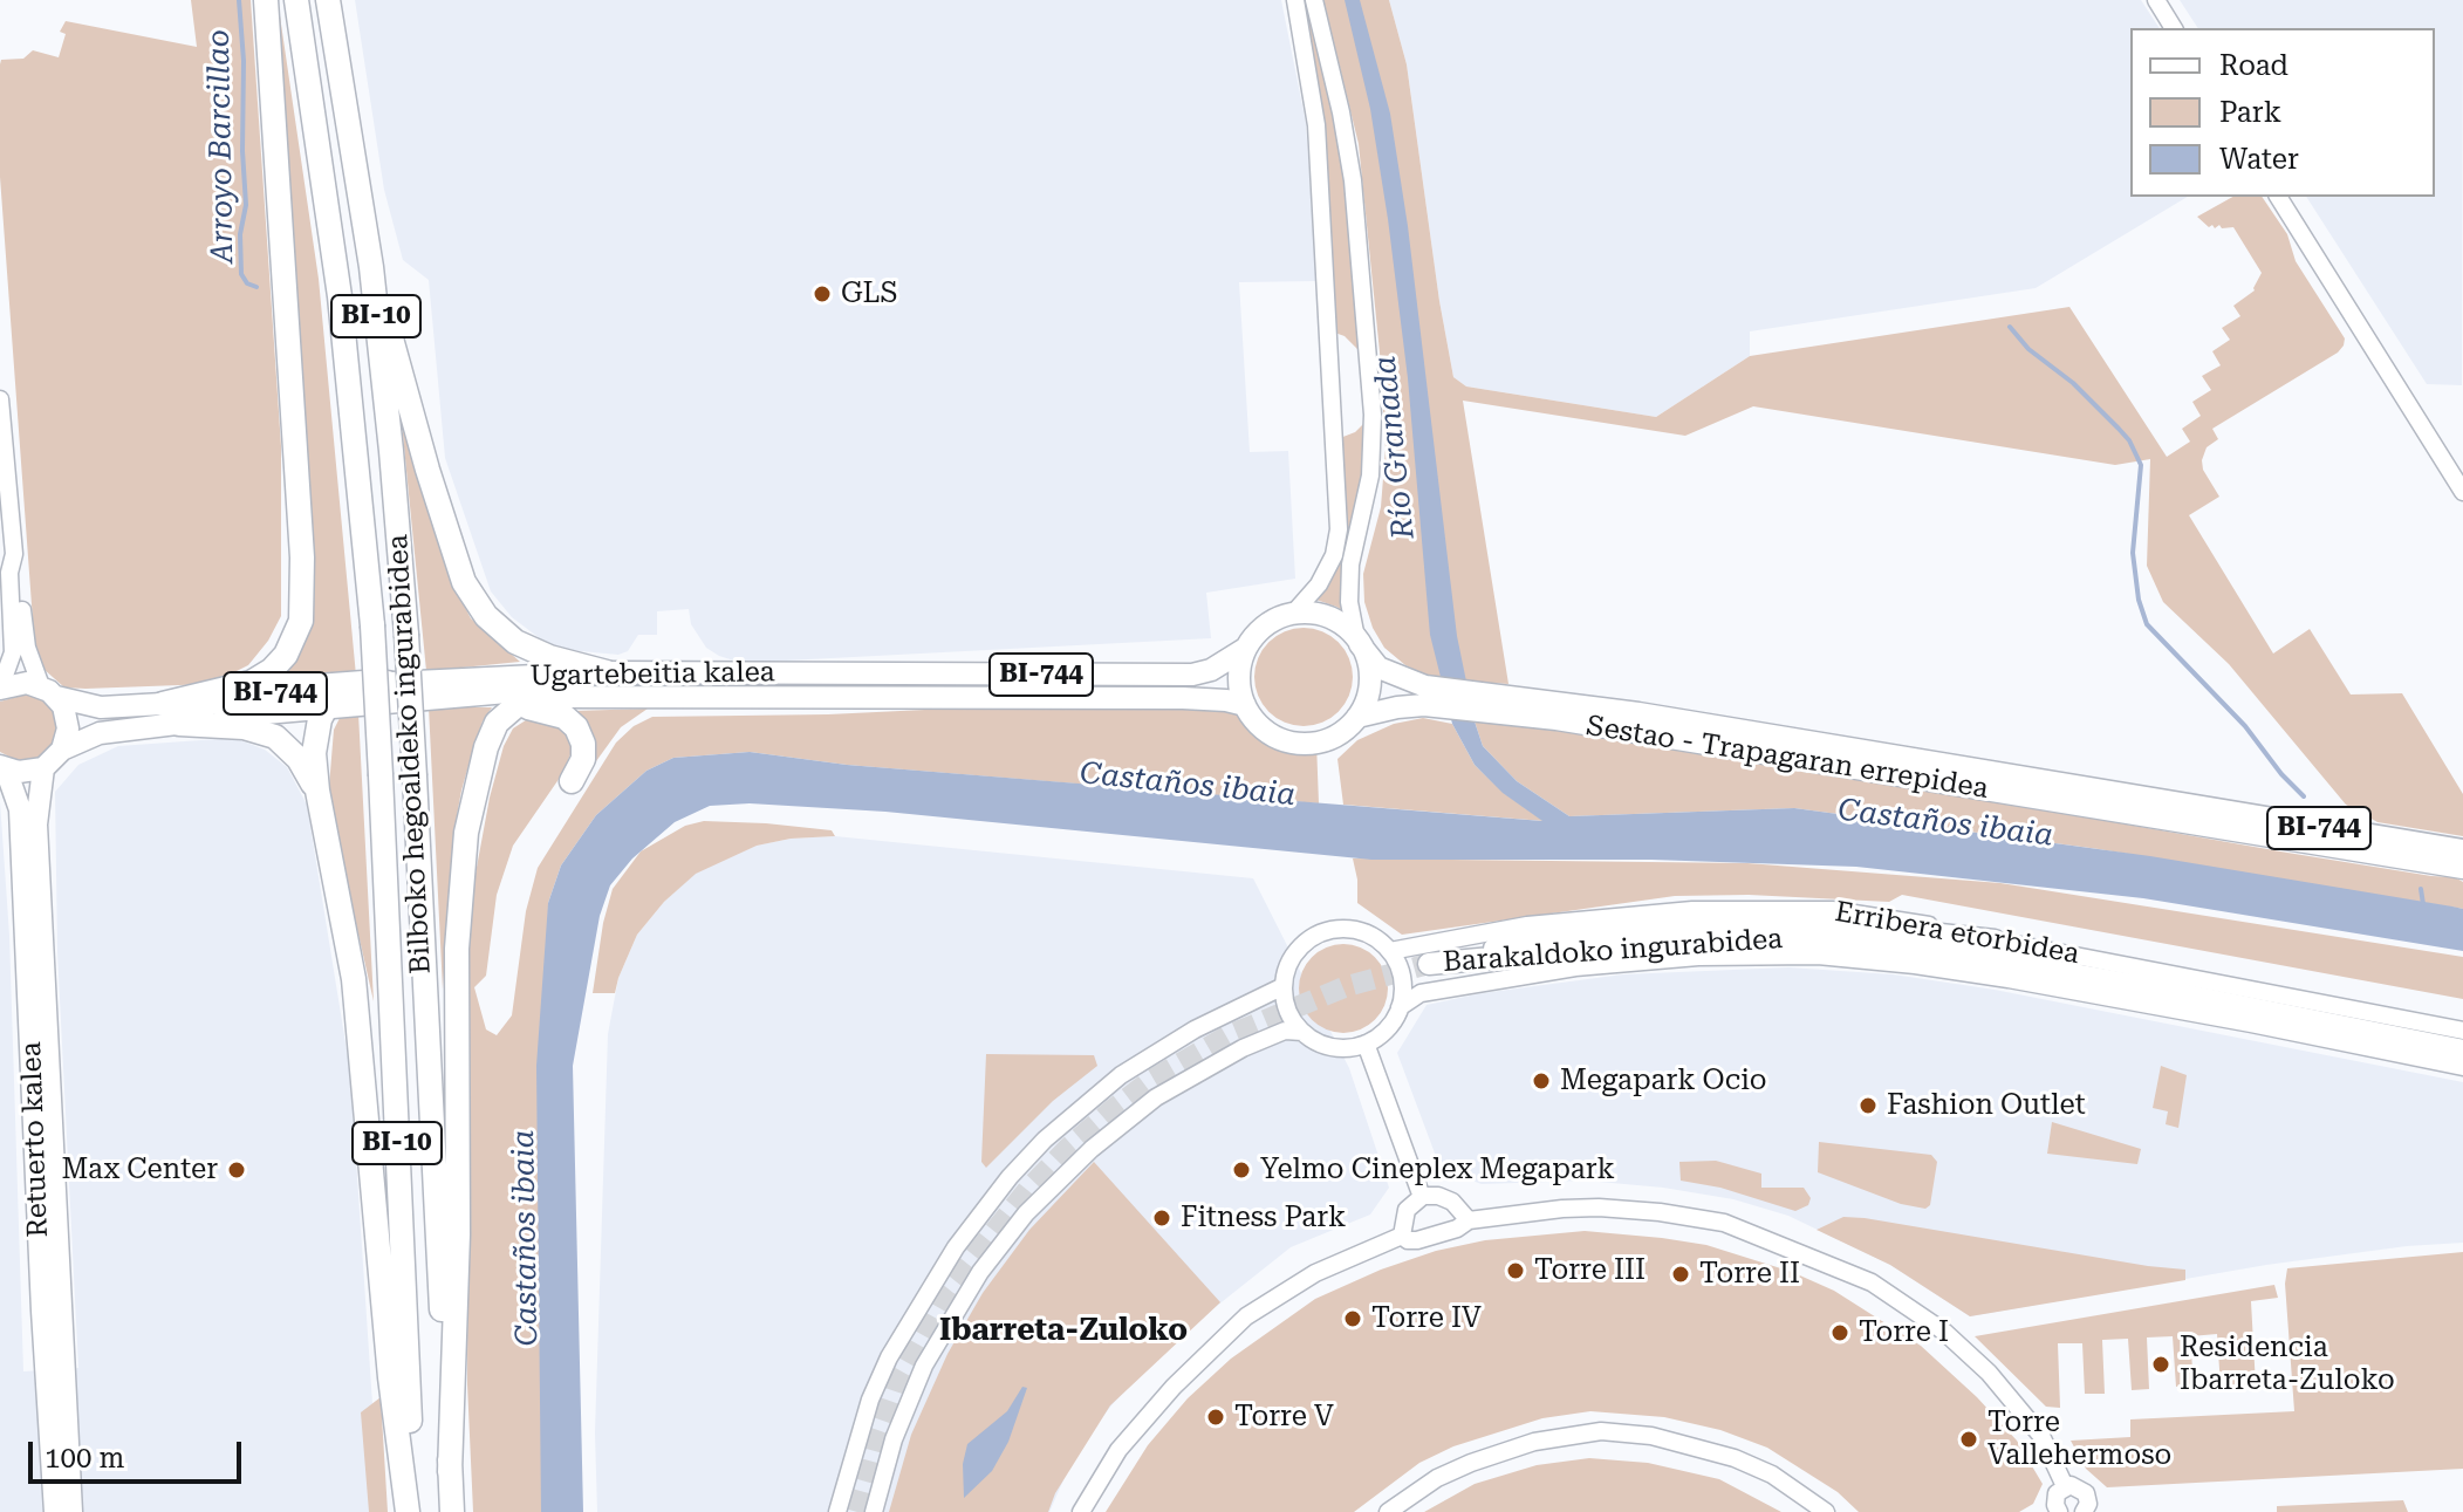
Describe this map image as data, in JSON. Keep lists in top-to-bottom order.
{
  "streets": {
    "highway": ["BI-10", "Bilboko hegoaldeko ingurabidea"],
    "main road": [
      "Ugartebeitia kalea",
      "BI-744",
      "Sestao - Trapagaran errepidea",
      "Barakaldoko ingurabidea",
      "Retuerto kalea"
    ],
    "street": ["Erribera etorbidea"]
  },
  "crossings": [
    ["Ugartebeitia kalea", "BI-744"],
    ["BI-744", "Sestao - Trapagaran errepidea"],
    ["Erribera etorbidea", "Barakaldoko ingurabidea"]
  ],
  "districts": ["Ibarreta-Zuloko"],
  "water": ["Arroyo Barcillao", "Río Granada", "Castaños ibaia"],
  "places": [
    "GLS",
    "Megapark Ocio",
    "Fashion Outlet",
    "Max Center",
    "Yelmo Cineplex Megapark",
    "Fitness Park",
    "Torre III",
    "Torre II",
    "Torre IV",
    "Torre I",
    "Residencia Ibarreta-Zuloko",
    "Torre V",
    "Torre Vallehermoso"
  ],
  "legend": ["Road", "Park", "Water"],
  "scale_bar": "100 m"
}
